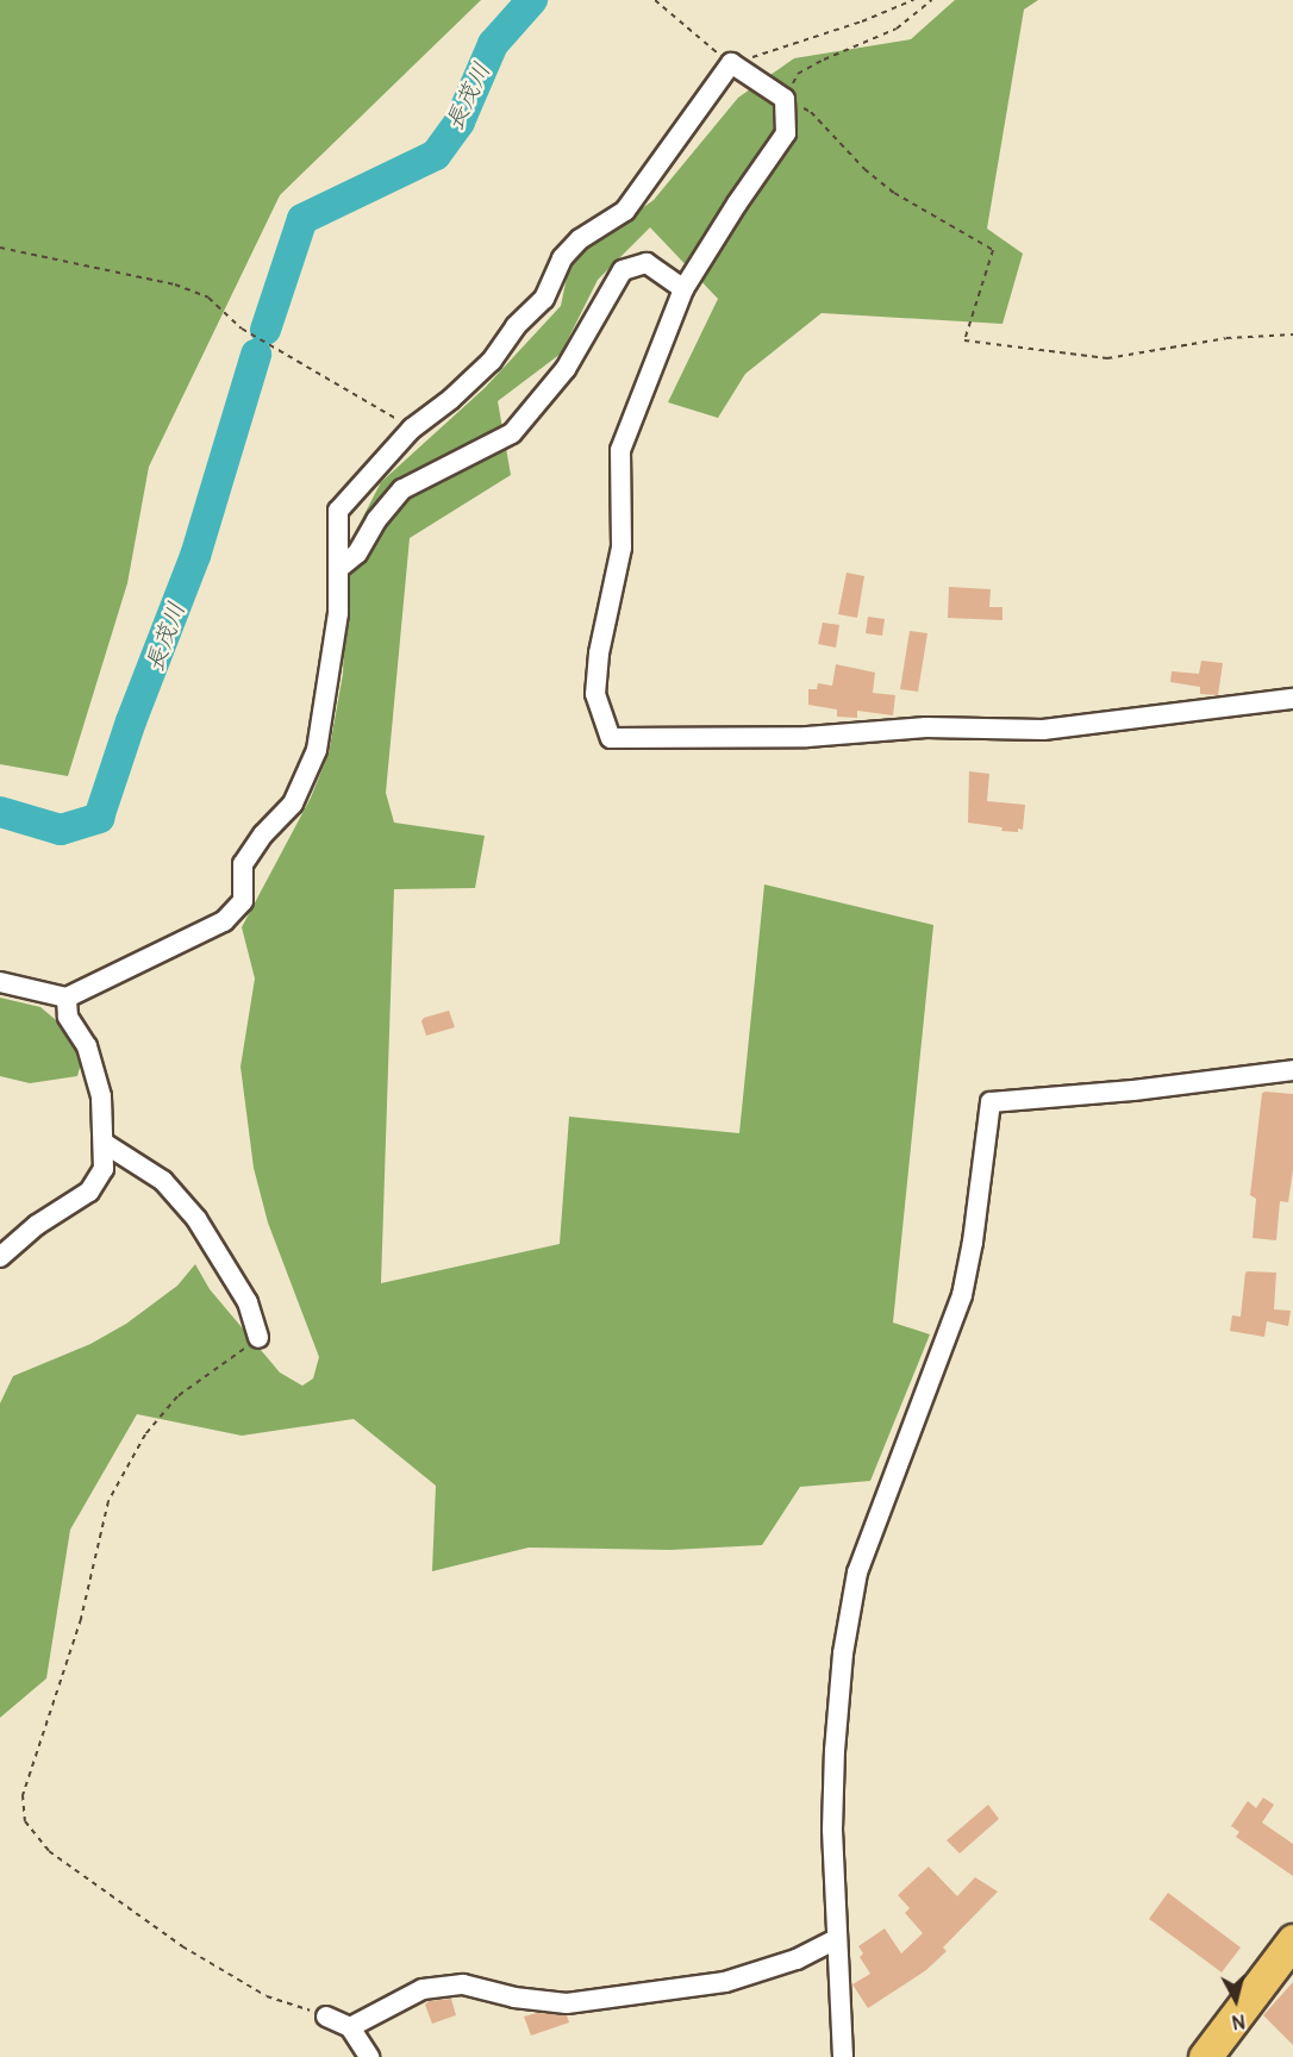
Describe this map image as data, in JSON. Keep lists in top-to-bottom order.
{
  "water": ["長茂川"],
  "north": "bottom"
}
